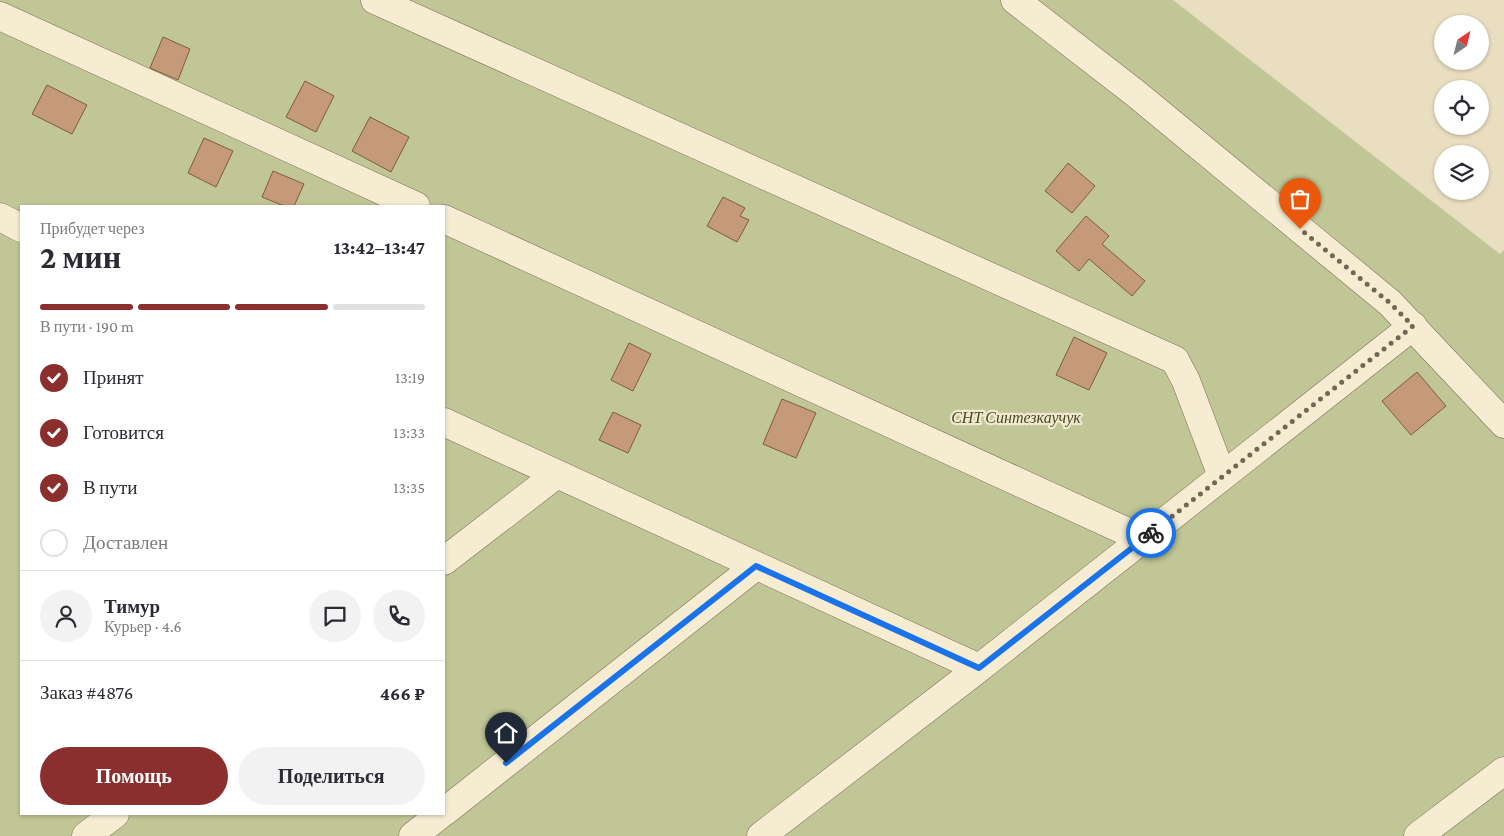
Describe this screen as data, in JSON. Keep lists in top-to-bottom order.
{
  "parks": ["СНТ Синтезкаучук"],
  "north": "top right",
  "page": {
    "heading": ["2 мин", "Прибудет через", "13:42–13:47"],
    "panel": [
      "Тимур",
      "Курьер · 4.6",
      "Заказ #4876",
      "466 ₽"
    ],
    "bar": "В пути · 190 m",
    "list": [
      ["Принят", "13:19"],
      ["Готовится", "13:33"],
      ["В пути", "13:35"],
      "Доставлен"
    ],
    "buttons": ["Помощь", "Поделиться"]
  }
}
